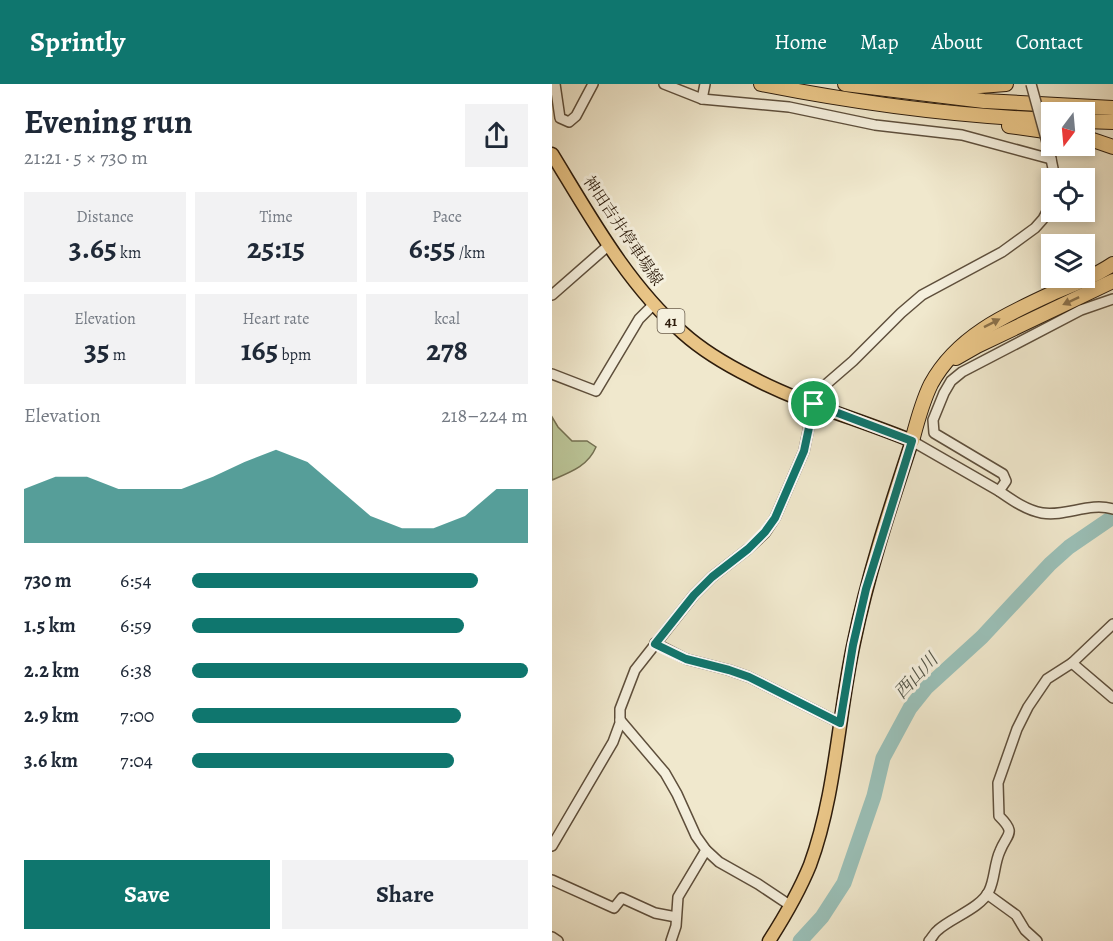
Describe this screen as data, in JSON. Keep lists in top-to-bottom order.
{
  "streets": {
    "main road": ["神田吉井停車場線", "41"]
  },
  "water": ["西山川"],
  "north": "bottom",
  "page": {
    "header": "Sprintly",
    "nav": [
      "Home",
      "Map",
      "About",
      "Contact"
    ],
    "heading": ["Evening run", "21:21 · 5 × 730 m"],
    "stats": [
      ["Distance", "3.65 km"],
      ["Time", "25:15"],
      ["Pace", "6:55 /km"],
      ["Elevation", "35 m"],
      ["Heart rate", "165 bpm"],
      ["kcal", "278"]
    ],
    "chart": ["Elevation", "218–224 m"],
    "list": [
      {
        "name": "730 m",
        "note": "6:54"
      },
      {
        "name": "1.5 km",
        "note": "6:59"
      },
      {
        "name": "2.2 km",
        "note": "6:38"
      },
      {
        "name": "2.9 km",
        "note": "7:00"
      },
      {
        "name": "3.6 km",
        "note": "7:04"
      }
    ],
    "buttons": ["Save", "Share"]
  }
}
